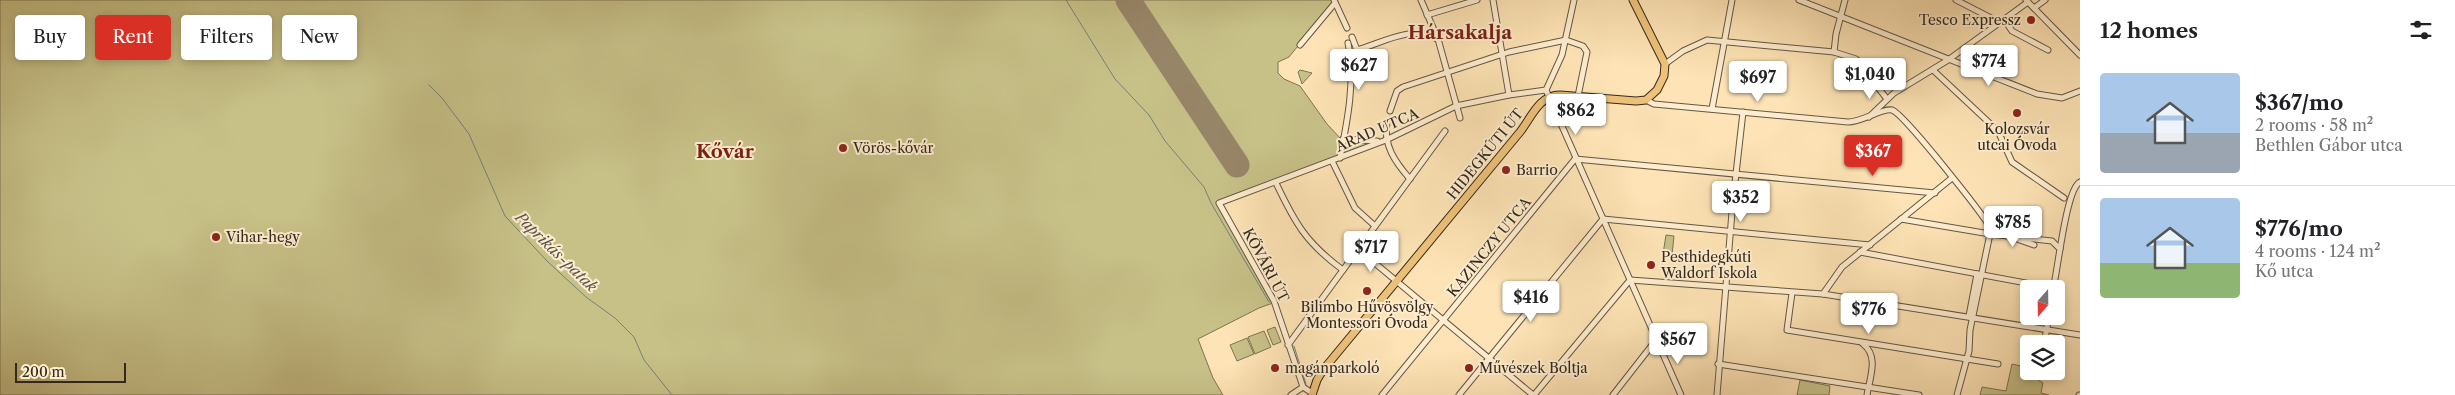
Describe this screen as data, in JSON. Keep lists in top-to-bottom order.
{
  "streets": {
    "main road": ["HIDEGKÚTI ÚT"],
    "street": ["ARAD UTCA", "KAZINCZY UTCA", "KŐVÁRI ÚT"]
  },
  "crossings": [
    ["ARAD UTCA", "HIDEGKÚTI ÚT"],
    ["ARAD UTCA", "KŐVÁRI ÚT"]
  ],
  "districts": ["Hársakalja", "Kővár"],
  "water": ["Paprikás-patak"],
  "places": [
    "Tesco Expressz",
    "Kolozsvár utcai Óvoda",
    "Vörös-kővár",
    "Barrio",
    "Vihar-hegy",
    "Pesthidegkúti Waldorf Iskola",
    "Bilimbo Hűvösvölgy Montessori Óvoda",
    "magánparkoló",
    "Művészek Boltja"
  ],
  "scale_bar": "200 m",
  "north": "bottom",
  "page": {
    "heading": "12 homes",
    "chip": [
      "Buy",
      "Rent",
      "Filters",
      "New"
    ],
    "price": [
      "$774",
      "$627",
      "$1,040",
      "$697",
      "$862",
      "$367",
      "$352",
      "$785",
      "$717",
      "$416",
      "$776",
      "$567"
    ],
    "list": [
      {
        "name": "$367/mo",
        "note": "2 rooms · 58 m² · Bethlen Gábor utca"
      },
      {
        "name": "$776/mo",
        "note": "4 rooms · 124 m² · Kő utca"
      }
    ],
    "scale": "200 m"
  }
}
